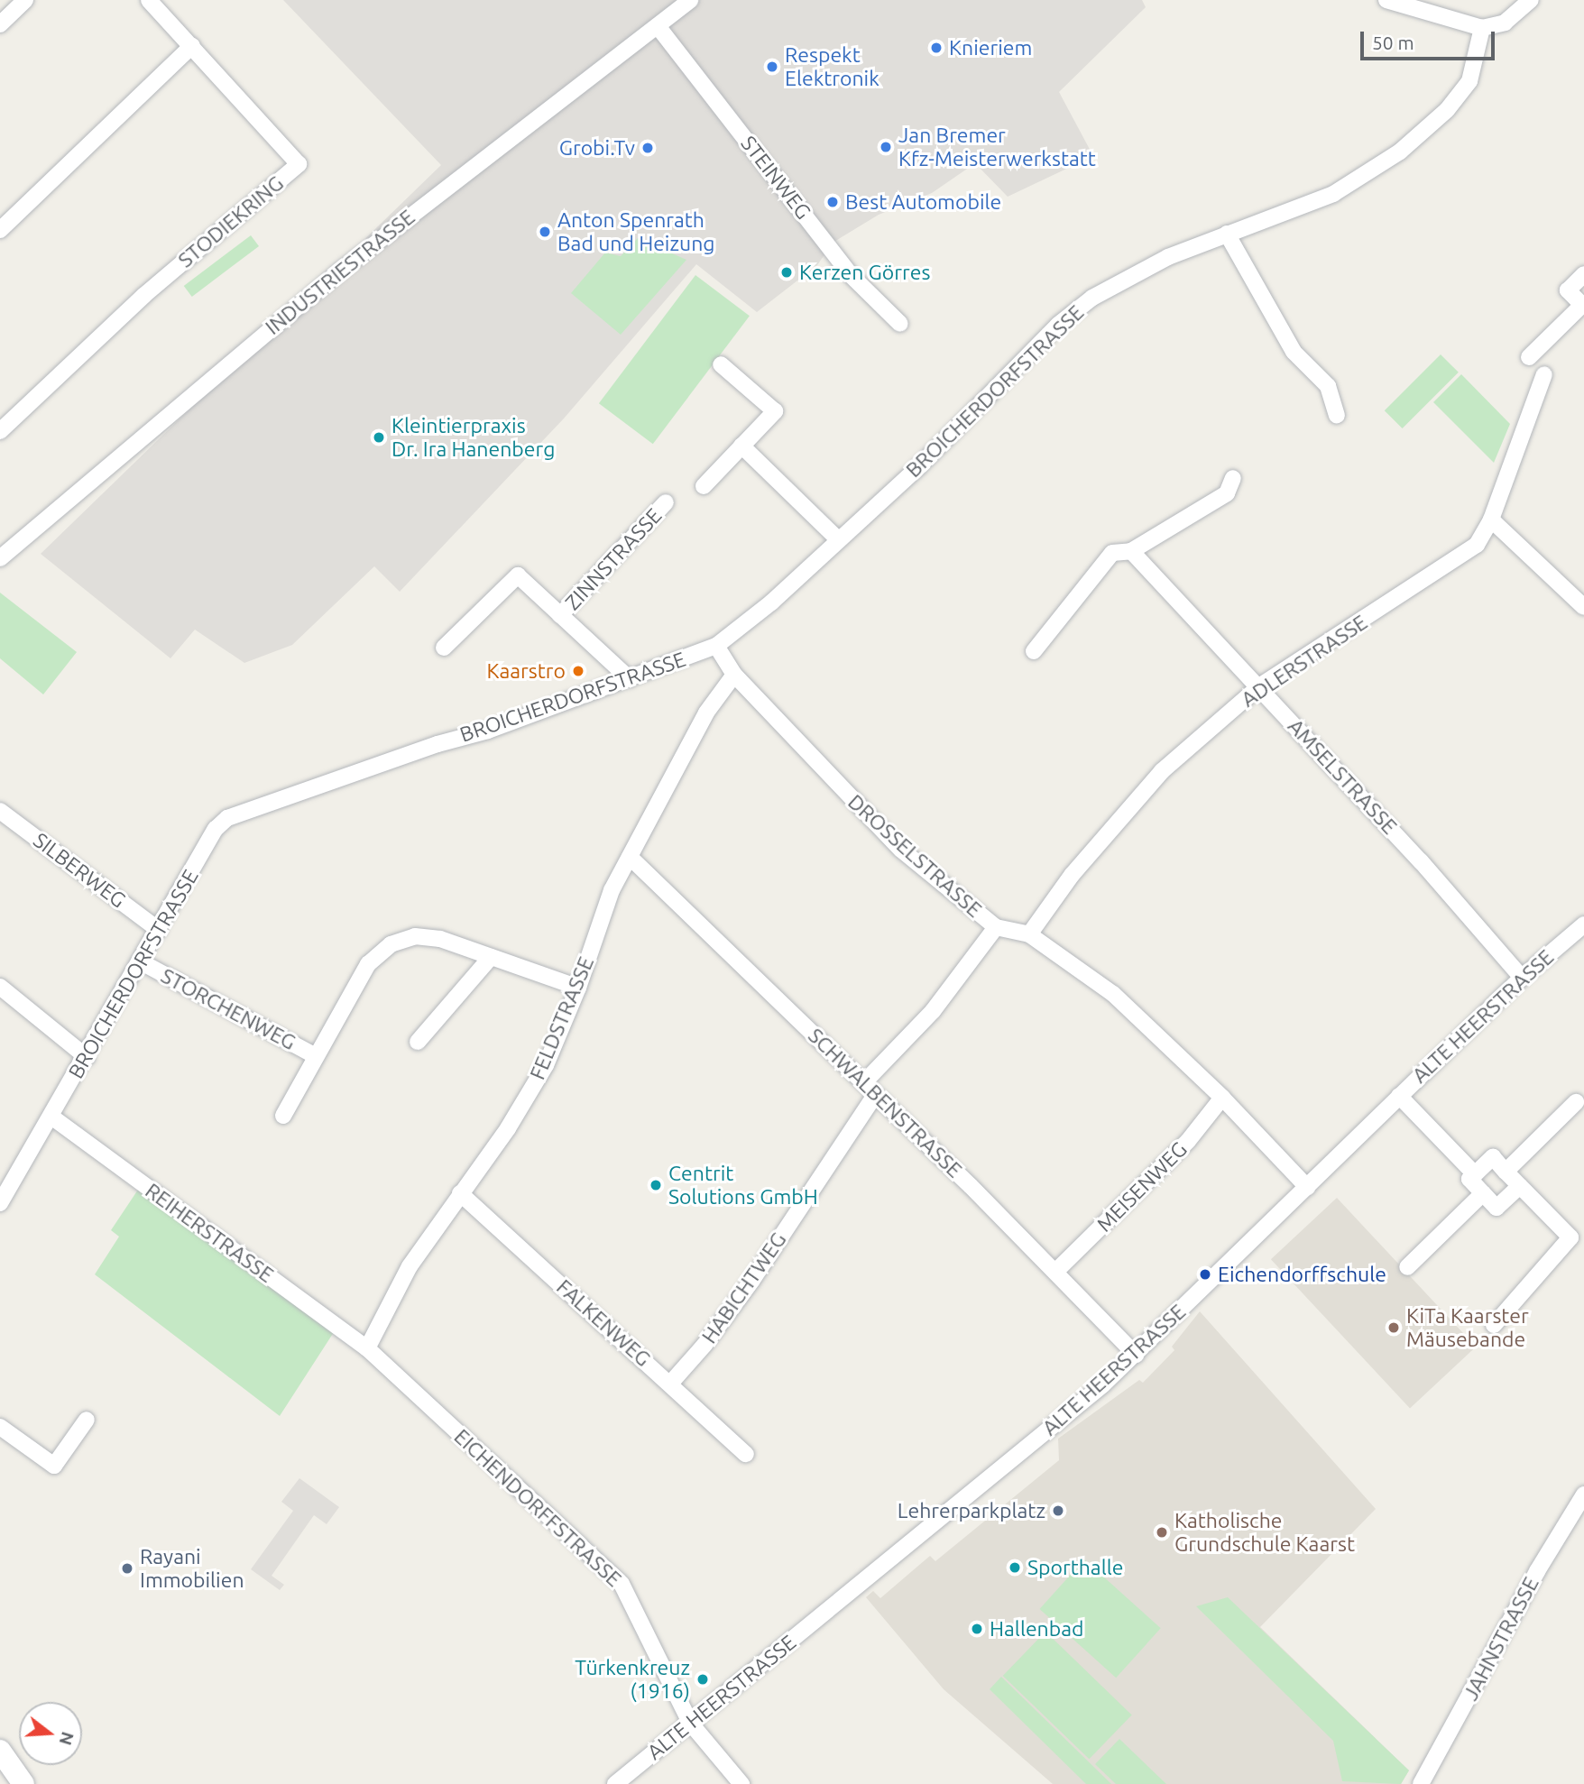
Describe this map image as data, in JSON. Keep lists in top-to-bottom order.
{
  "streets": {
    "street": [
      "STEINWEG",
      "STODIEKRING",
      "INDUSTRIESTRASSE",
      "BROICHERDORFSTRASSE",
      "ZINNSTRASSE",
      "ADLERSTRASSE",
      "AMSELSTRASSE",
      "DROSSELSTRASSE",
      "SILBERWEG",
      "STORCHENWEG",
      "ALTE HEERSTRASSE",
      "FELDSTRASSE",
      "SCHWALBENSTRASSE",
      "MEISENWEG",
      "REIHERSTRASSE",
      "HABICHTWEG",
      "FALKENWEG",
      "EICHENDORFFSTRASSE",
      "JAHNSTRASSE"
    ]
  },
  "crossings": [
    ["STEINWEG", "INDUSTRIESTRASSE"],
    ["BROICHERDORFSTRASSE", "ZINNSTRASSE"],
    ["BROICHERDORFSTRASSE", "DROSSELSTRASSE"],
    ["BROICHERDORFSTRASSE", "SILBERWEG"],
    ["BROICHERDORFSTRASSE", "STORCHENWEG"],
    ["BROICHERDORFSTRASSE", "REIHERSTRASSE"],
    ["ADLERSTRASSE", "AMSELSTRASSE"],
    ["ADLERSTRASSE", "DROSSELSTRASSE"],
    ["AMSELSTRASSE", "ALTE HEERSTRASSE"],
    ["DROSSELSTRASSE", "ALTE HEERSTRASSE"],
    ["DROSSELSTRASSE", "FELDSTRASSE"],
    ["DROSSELSTRASSE", "MEISENWEG"],
    ["STORCHENWEG", "FELDSTRASSE"],
    ["ALTE HEERSTRASSE", "SCHWALBENSTRASSE"],
    ["ALTE HEERSTRASSE", "EICHENDORFFSTRASSE"],
    ["FELDSTRASSE", "SCHWALBENSTRASSE"],
    ["FELDSTRASSE", "REIHERSTRASSE"],
    ["FELDSTRASSE", "FALKENWEG"],
    ["FELDSTRASSE", "EICHENDORFFSTRASSE"],
    ["SCHWALBENSTRASSE", "MEISENWEG"],
    ["SCHWALBENSTRASSE", "HABICHTWEG"],
    ["REIHERSTRASSE", "EICHENDORFFSTRASSE"],
    ["HABICHTWEG", "FALKENWEG"]
  ],
  "places": [
    "Knieriem",
    "Respekt Elektronik",
    "Jan Bremer Kfz-Meisterwerkstatt",
    "Grobi.Tv",
    "Best Automobile",
    "Anton Spenrath Bad und Heizung",
    "Kerzen Görres",
    "Kleintierpraxis Dr. Ira Hanenberg",
    "Kaarstro",
    "Centrit Solutions GmbH",
    "Eichendorffschule",
    "KiTa Kaarster Mäusebande",
    "Lehrerparkplatz",
    "Katholische Grundschule Kaarst",
    "Sporthalle",
    "Rayani Immobilien",
    "Hallenbad",
    "Türkenkreuz (1916)"
  ],
  "scale_bar": "50 m",
  "north": "right"
}
